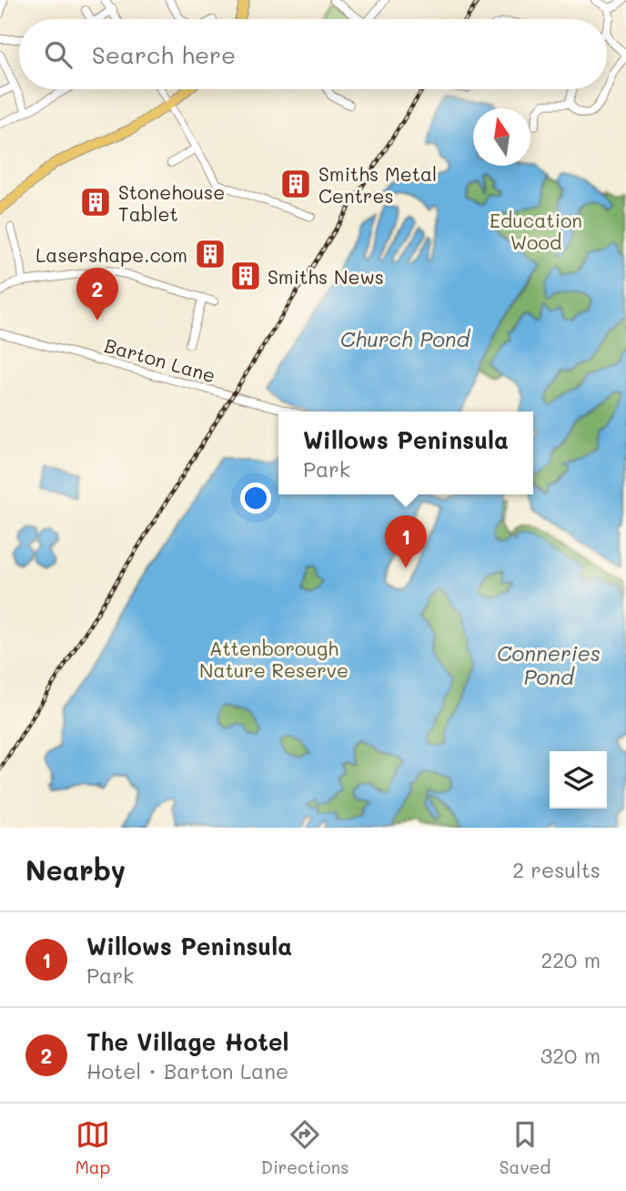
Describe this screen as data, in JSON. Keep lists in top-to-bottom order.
{
  "streets": {
    "street": ["Barton Lane"]
  },
  "water": ["Church Pond", "Conneries Pond"],
  "parks": ["Education Wood", "Attenborough Nature Reserve"],
  "places": {
    "building": [
      "Smiths Metal Centres",
      "Stonehouse Tablet",
      "Lasershape.com",
      "Smiths News"
    ]
  },
  "north": "top",
  "page": {
    "search": "Search here",
    "pins": ["2", "1"],
    "popup": ["Willows Peninsula", "Park"],
    "heading": ["Nearby", "2 results"],
    "list": [
      {
        "mark": "1",
        "name": "Willows Peninsula",
        "note": "Park",
        "value": "220 m"
      },
      {
        "mark": "2",
        "name": "The Village Hotel",
        "note": "Hotel · Barton Lane",
        "value": "320 m"
      }
    ],
    "nav": ["Map", "Directions", "Saved"]
  }
}
